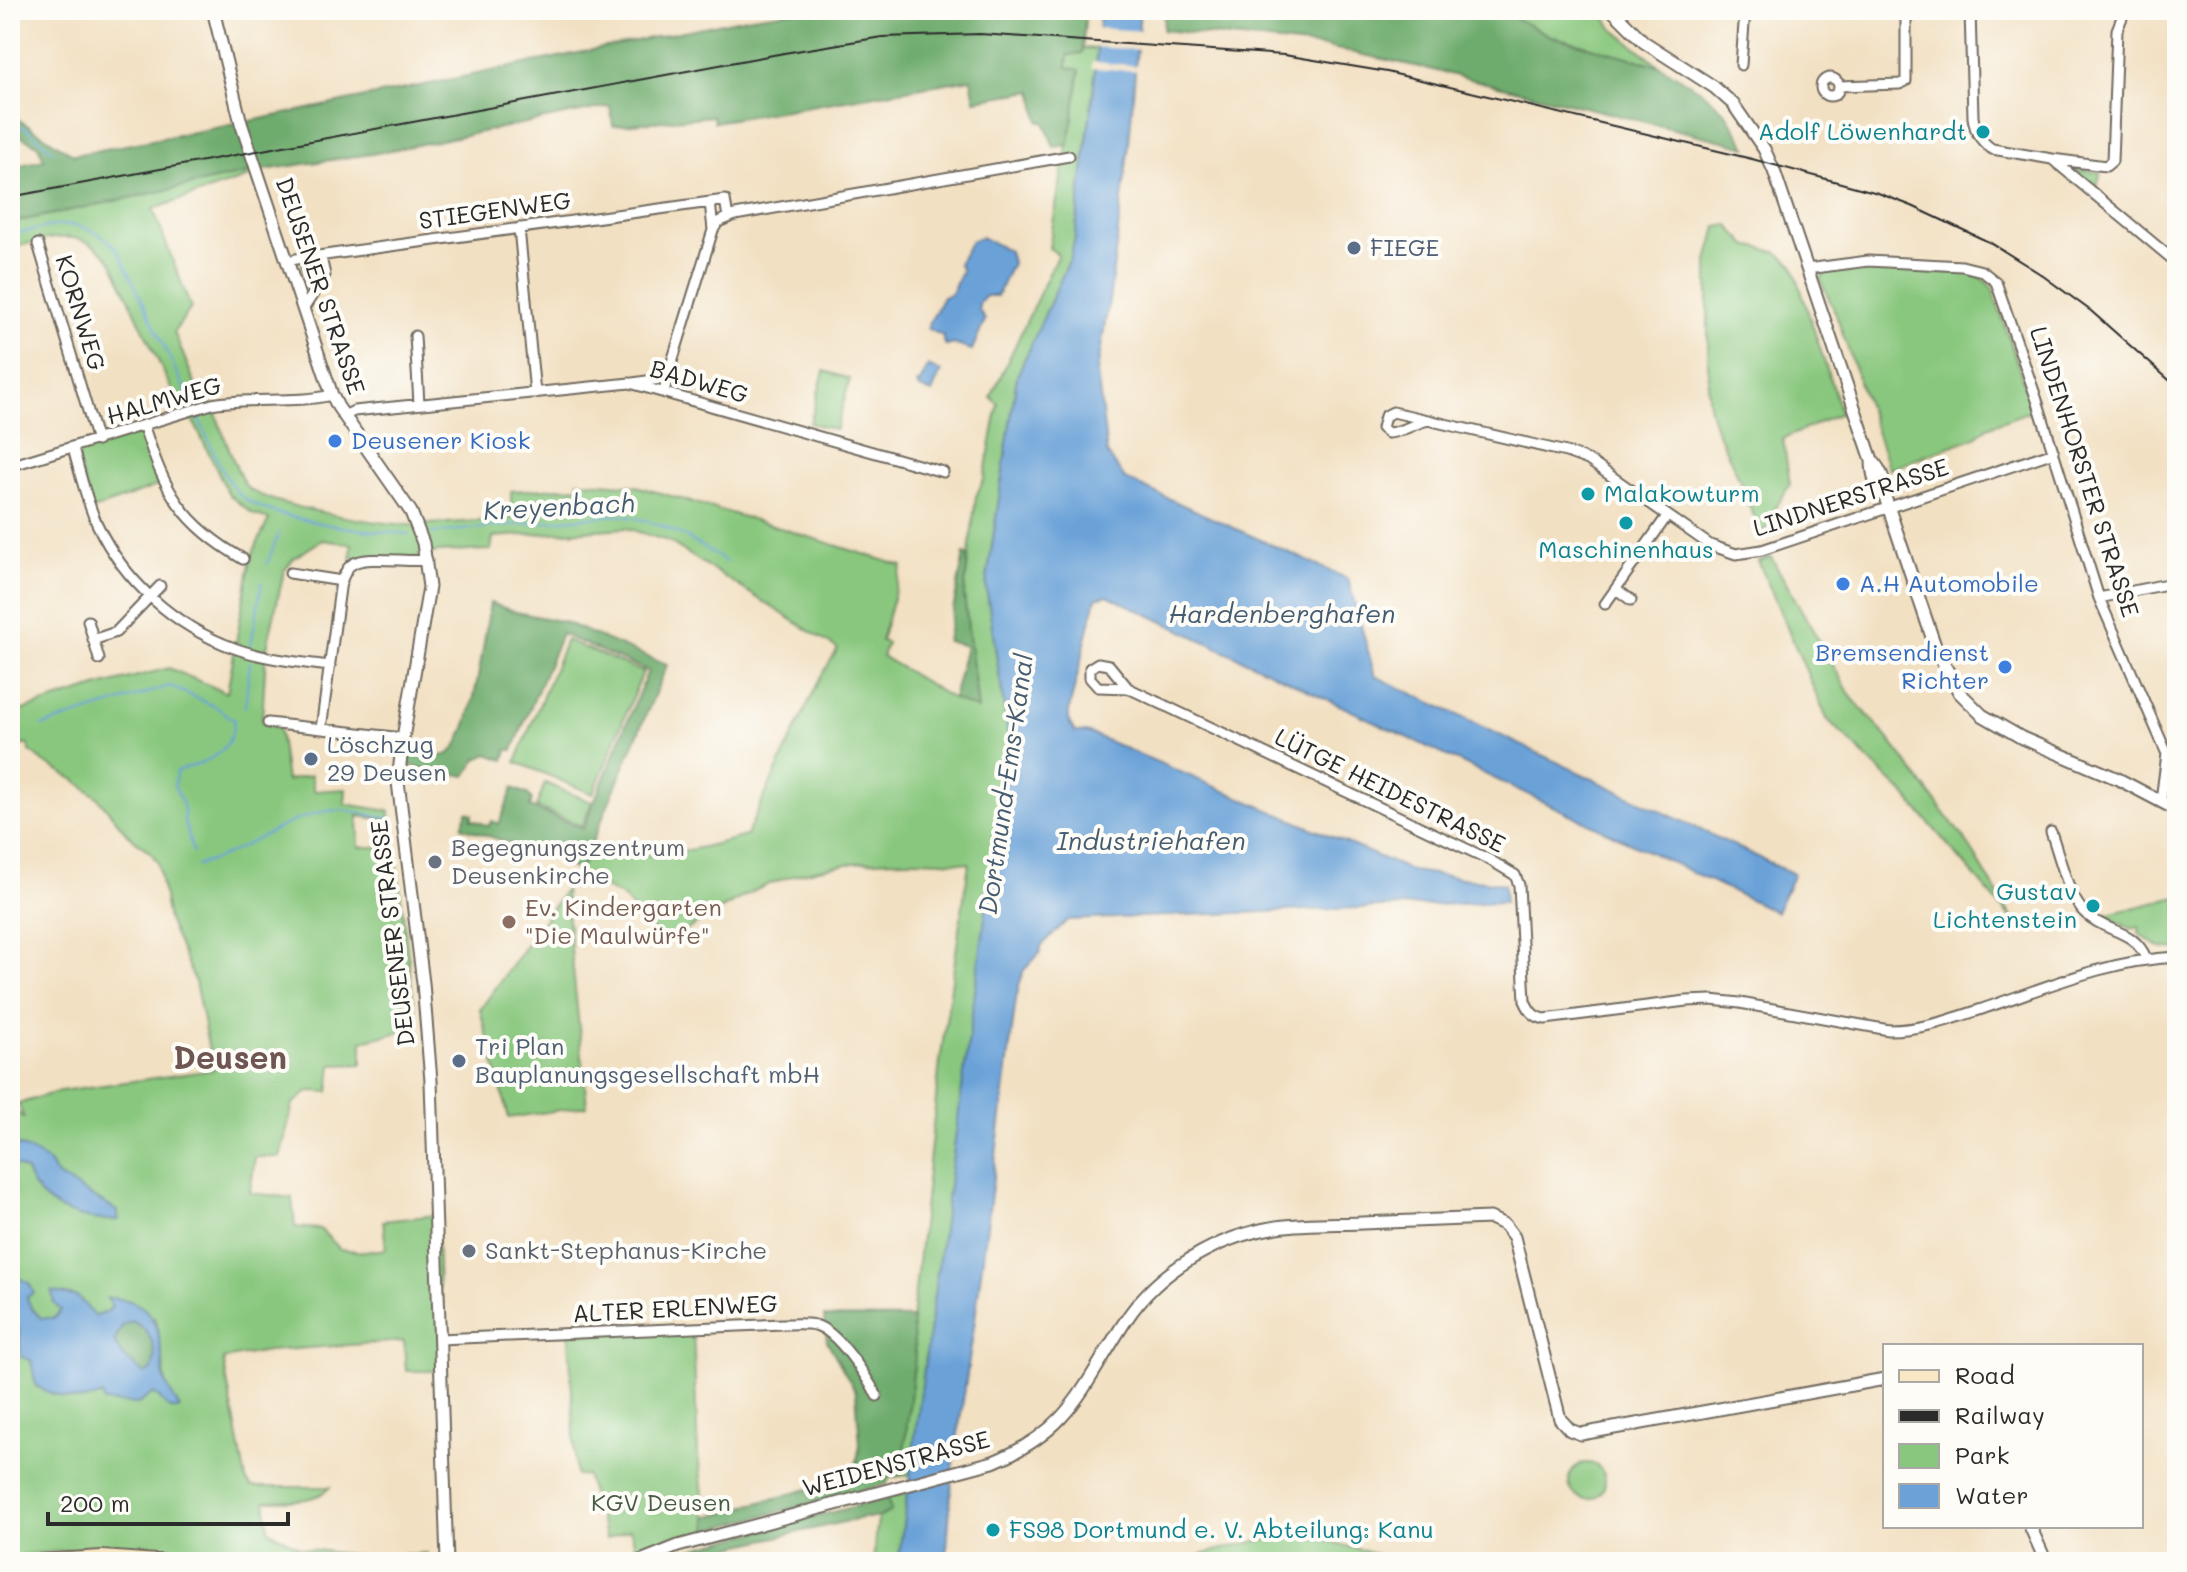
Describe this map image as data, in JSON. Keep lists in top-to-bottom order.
{
  "streets": {
    "street": [
      "STIEGENWEG",
      "DEUSENER STRASSE",
      "KORNWEG",
      "BADWEG",
      "HALMWEG",
      "LINDENHORSTER STRASSE",
      "LINDNERSTRASSE",
      "LÜTGE HEIDESTRASSE",
      "ALTER ERLENWEG",
      "WEIDENSTRASSE"
    ]
  },
  "crossings": [
    ["STIEGENWEG", "DEUSENER STRASSE"],
    ["DEUSENER STRASSE", "BADWEG"],
    ["DEUSENER STRASSE", "HALMWEG"],
    ["DEUSENER STRASSE", "ALTER ERLENWEG"],
    ["KORNWEG", "HALMWEG"],
    ["LINDENHORSTER STRASSE", "LINDNERSTRASSE"]
  ],
  "districts": ["Deusen"],
  "water": [
    "Kreyenbach",
    "Hardenberghafen",
    "Dortmund-Ems-Kanal",
    "Industriehafen"
  ],
  "parks": ["KGV Deusen"],
  "places": [
    "Adolf Löwenhardt",
    "FIEGE",
    "Deusener Kiosk",
    "Malakowturm",
    "Maschinenhaus",
    "A.H Automobile",
    "Bremsendienst Richter",
    "Löschzug 29 Deusen",
    "Begegnungszentrum Deusenkirche",
    "Gustav Lichtenstein",
    "Ev. Kindergarten \"Die Maulwürfe\"",
    "Tri Plan Bauplanungsgesellschaft mbH",
    "Sankt-Stephanus-Kirche",
    "FS98 Dortmund e. V. Abteilung: Kanu"
  ],
  "legend": [
    "Road",
    "Railway",
    "Park",
    "Water"
  ],
  "scale_bar": "200 m"
}
